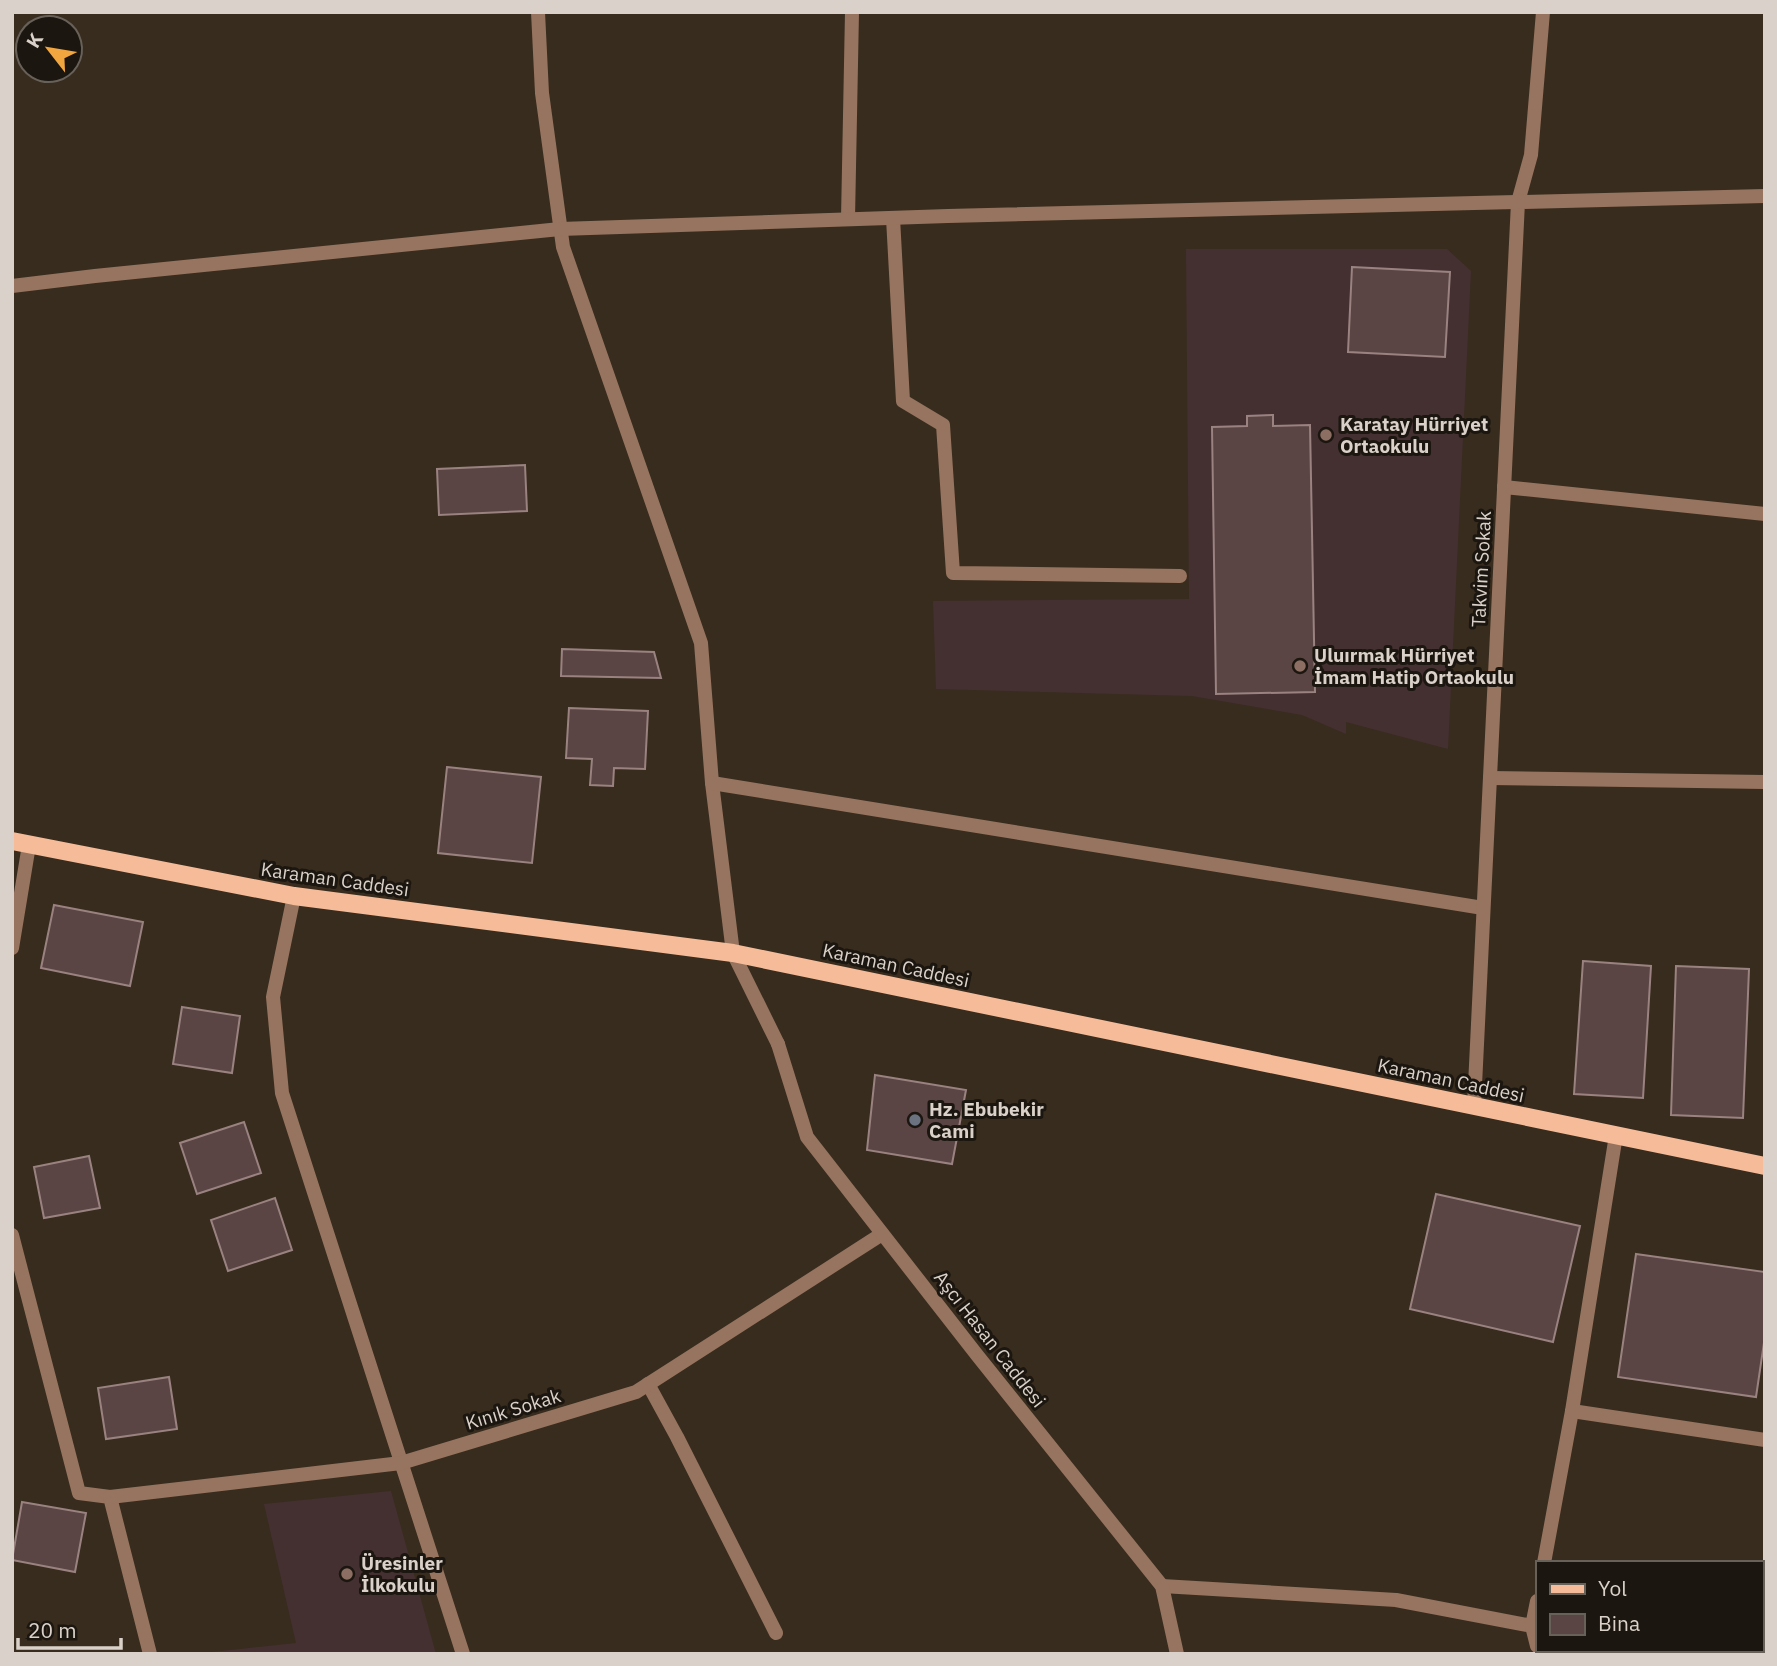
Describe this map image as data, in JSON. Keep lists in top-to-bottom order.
{
  "streets": {
    "main road": ["Karaman Caddesi"],
    "street": ["Takvim Sokak", "Aşcı Hasan Caddesi", "Kınık Sokak"]
  },
  "crossings": [
    ["Takvim Sokak", "Karaman Caddesi"],
    ["Karaman Caddesi", "Aşcı Hasan Caddesi"],
    ["Aşcı Hasan Caddesi", "Kınık Sokak"]
  ],
  "places": [
    "Karatay Hürriyet Ortaokulu",
    "Uluırmak Hürriyet İmam Hatip Ortaokulu",
    "Hz. Ebubekir Cami",
    "Üresinler İlkokulu"
  ],
  "legend": ["Yol", "Bina"],
  "scale_bar": "20 m",
  "north": "top left"
}
